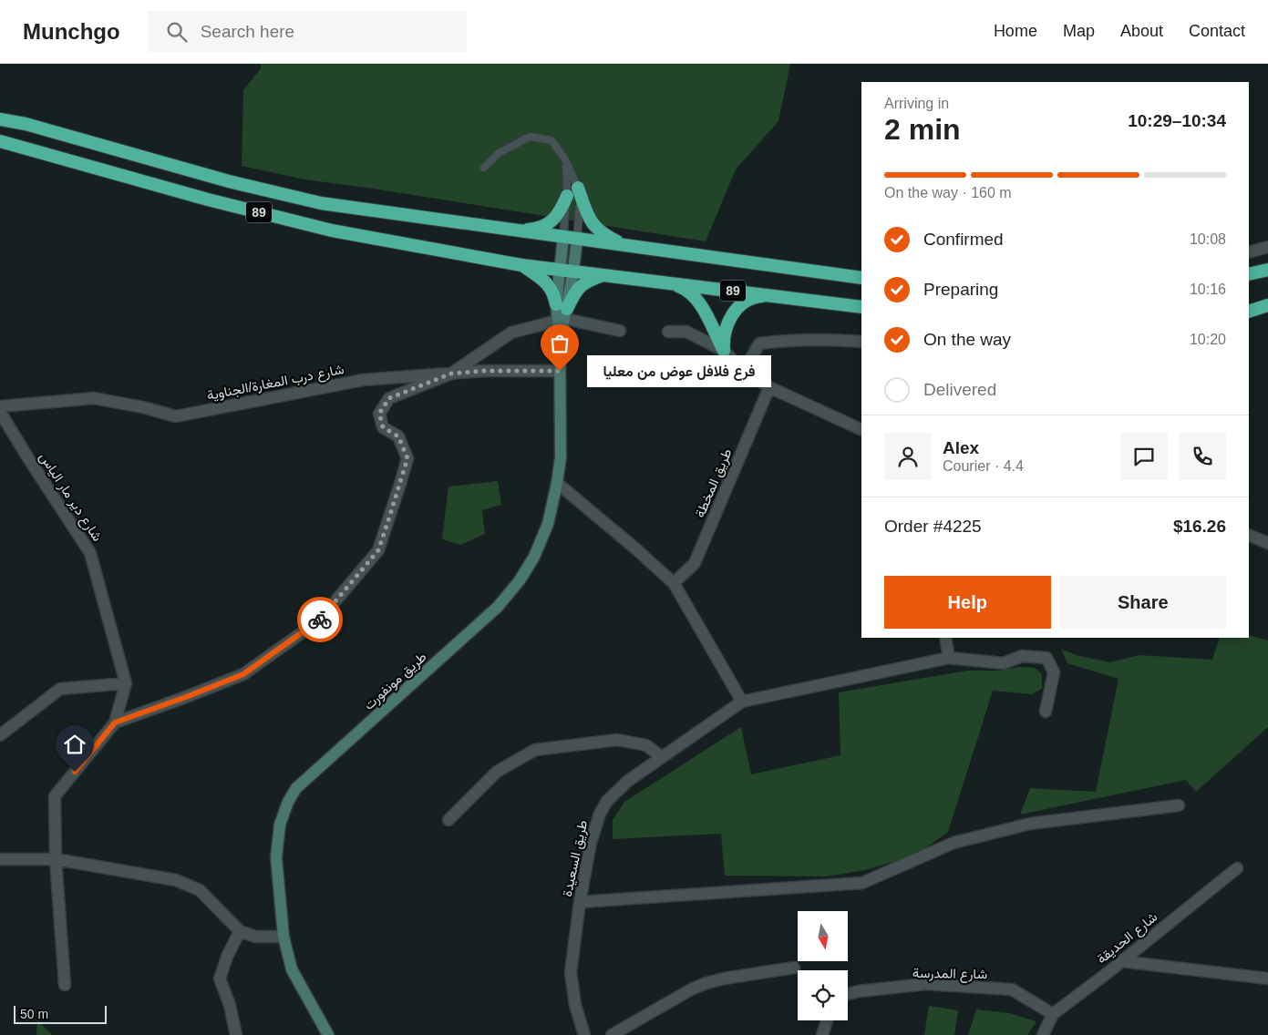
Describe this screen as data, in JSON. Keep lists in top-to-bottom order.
{
  "streets": {
    "highway": ["89"],
    "main road": ["طريق مونفورت"],
    "street": [
      "شارع درب المغارة/الجناوية",
      "طريق المخطة",
      "شارع دير مار الياس",
      "طريق السعيدة",
      "شارع الحديقة",
      "شارع المدرسة"
    ]
  },
  "crossings": [
    ["89", "طريق مونفورت"],
    ["شارع درب المغارة/الجناوية", "طريق مونفورت"],
    ["شارع الحديقة", "شارع المدرسة"]
  ],
  "places": ["فرع فلافل عوض من معليا"],
  "scale_bar": "50 m",
  "north": "bottom",
  "page": {
    "header": "Munchgo",
    "search": "Search here",
    "nav": [
      "Home",
      "Map",
      "About",
      "Contact"
    ],
    "heading": ["2 min", "Arriving in", "10:29–10:34"],
    "panel": [
      "Alex",
      "Courier · 4.4",
      "Order #4225",
      "$16.26"
    ],
    "bar": "On the way · 160 m",
    "list": [
      ["Confirmed", "10:08"],
      ["Preparing", "10:16"],
      ["On the way", "10:20"],
      "Delivered"
    ],
    "bubble": "فرع فلافل عوض من معليا",
    "buttons": ["Help", "Share"],
    "scale": "50 m"
  }
}
